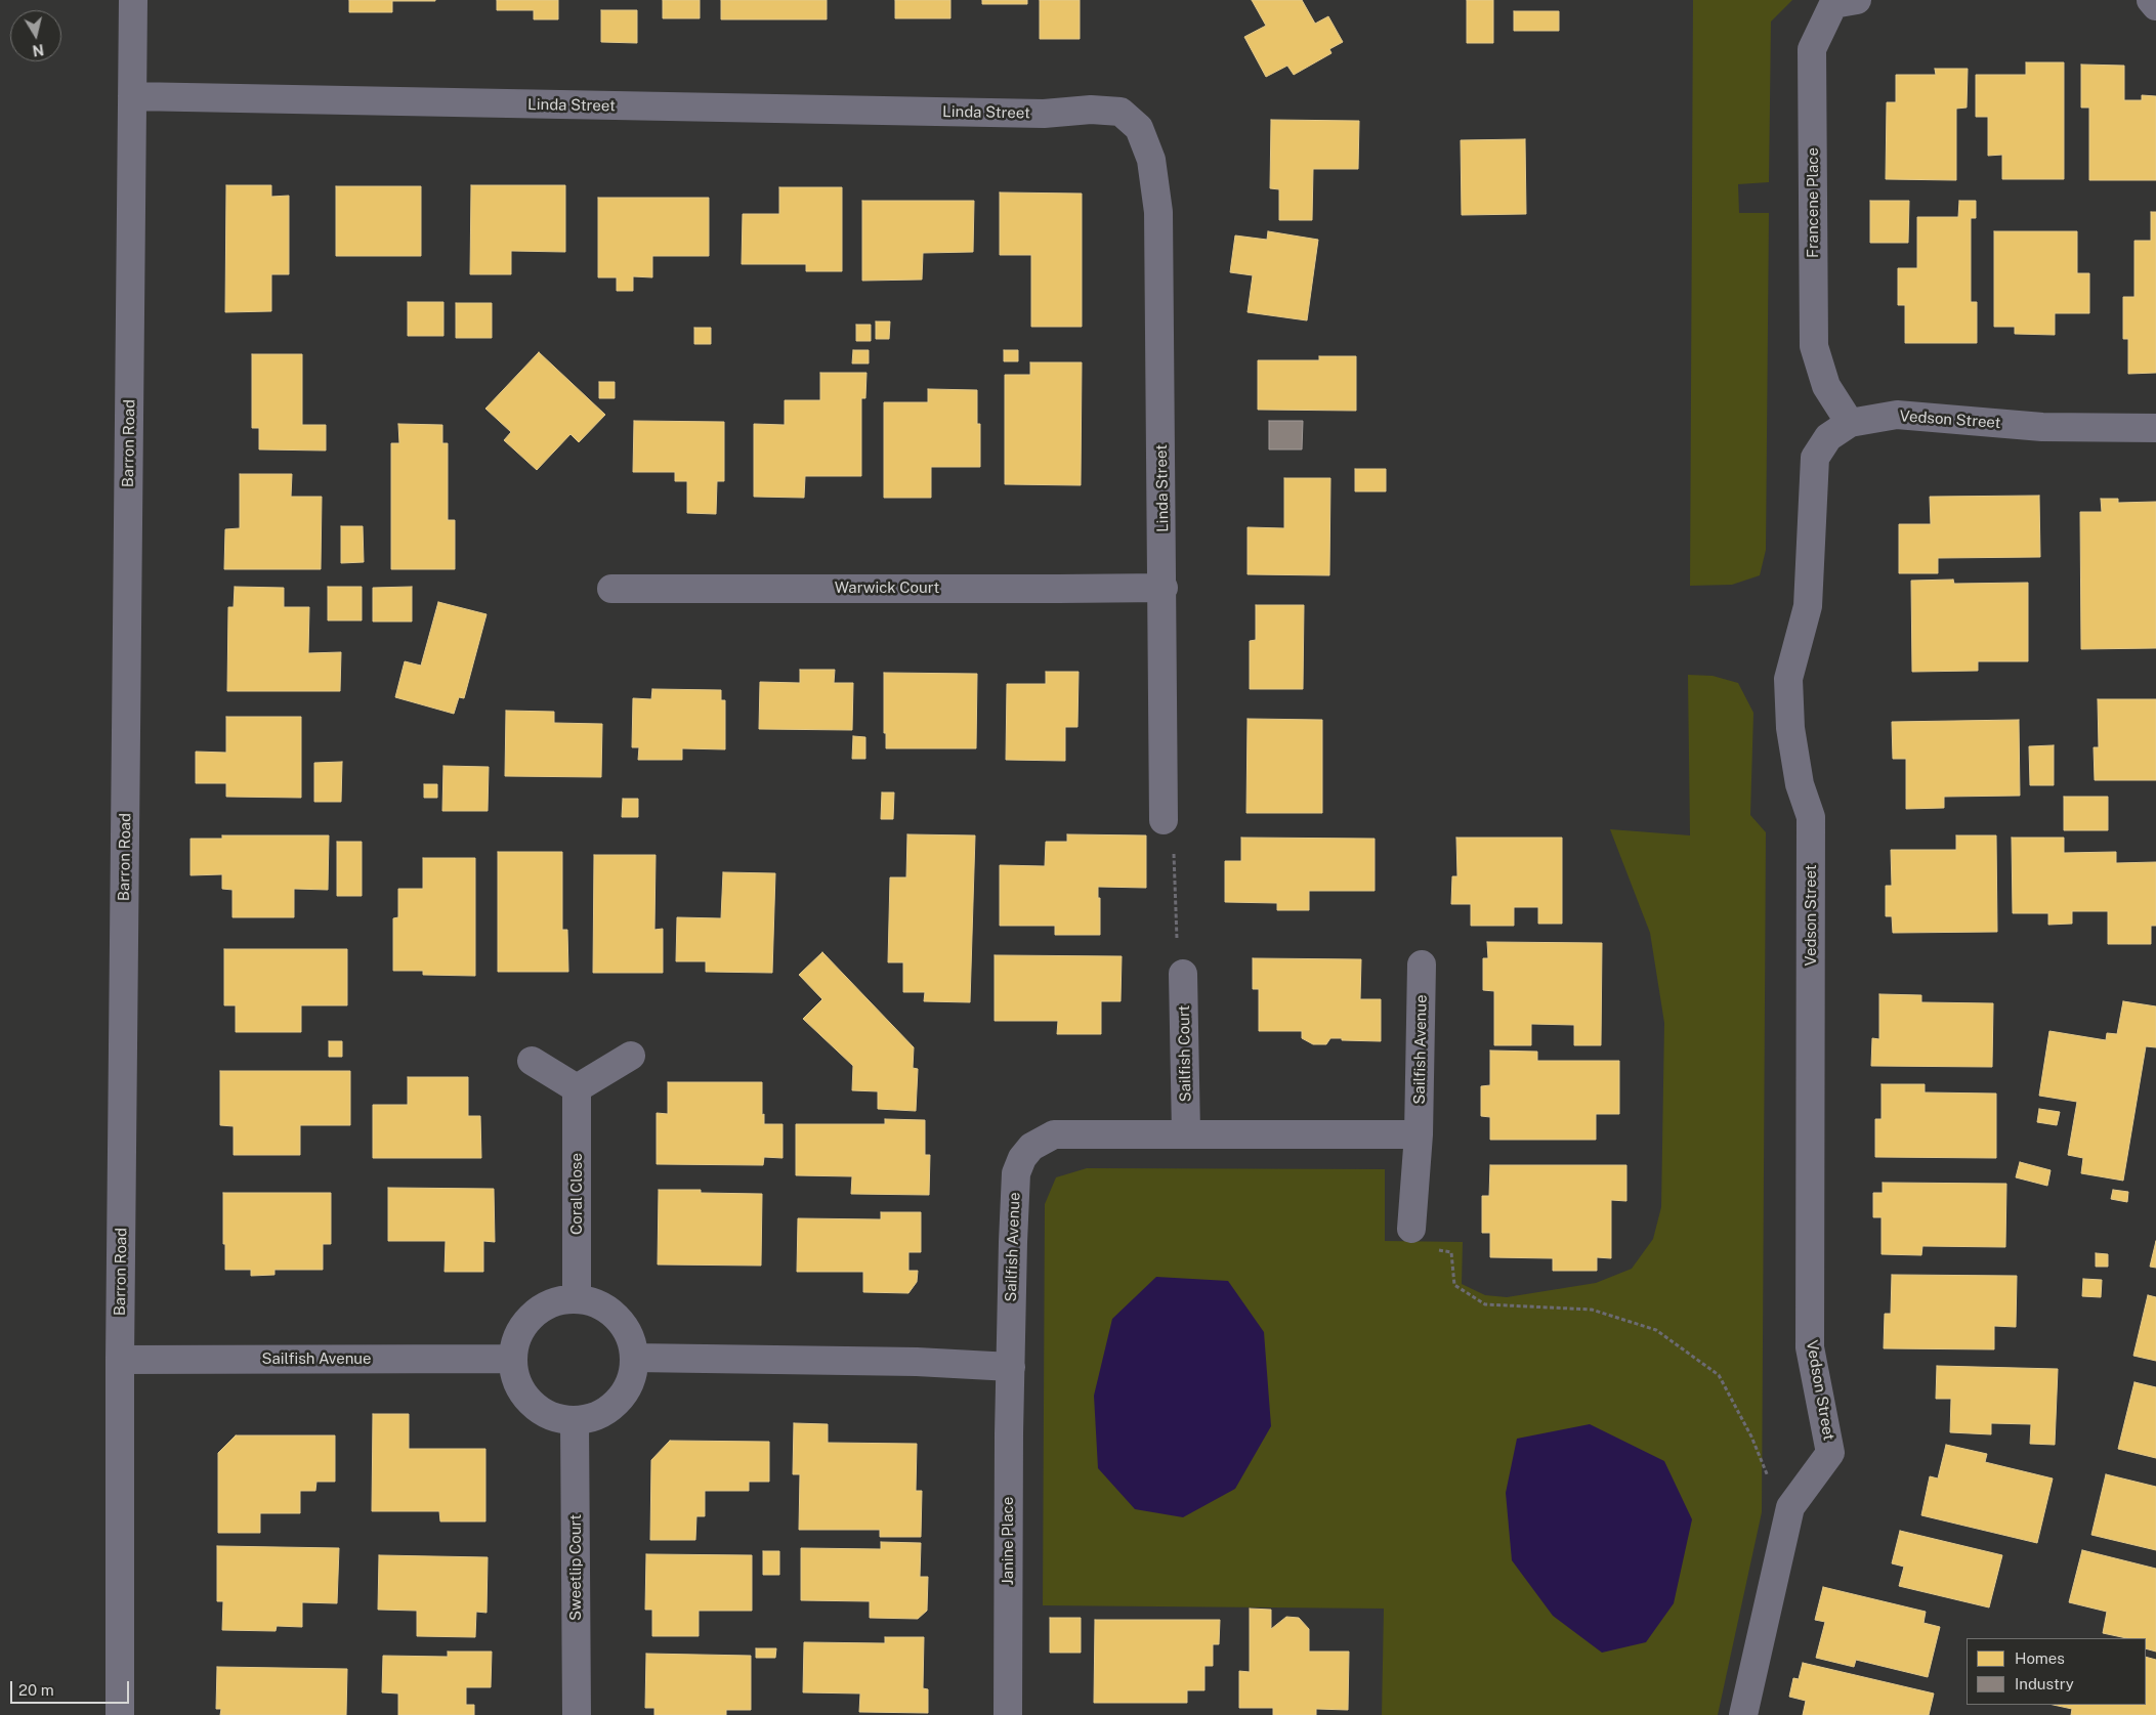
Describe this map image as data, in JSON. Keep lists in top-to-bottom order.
{
  "streets": {
    "street": [
      "Linda Street",
      "Francene Place",
      "Vedson Street",
      "Barron Road",
      "Warwick Court",
      "Sailfish Avenue",
      "Sailfish Court",
      "Coral Close",
      "Janine Place",
      "Sweetlip Court"
    ]
  },
  "crossings": [
    ["Linda Street", "Barron Road"],
    ["Linda Street", "Warwick Court"],
    ["Francene Place", "Vedson Street"],
    ["Barron Road", "Sailfish Avenue"],
    ["Sailfish Avenue", "Sailfish Court"],
    ["Sailfish Avenue", "Coral Close"],
    ["Sailfish Avenue", "Janine Place"],
    ["Sailfish Avenue", "Sweetlip Court"],
    ["Coral Close", "Sweetlip Court"]
  ],
  "legend": ["Homes", "Industry"],
  "scale_bar": "20 m",
  "north": "bottom"
}
